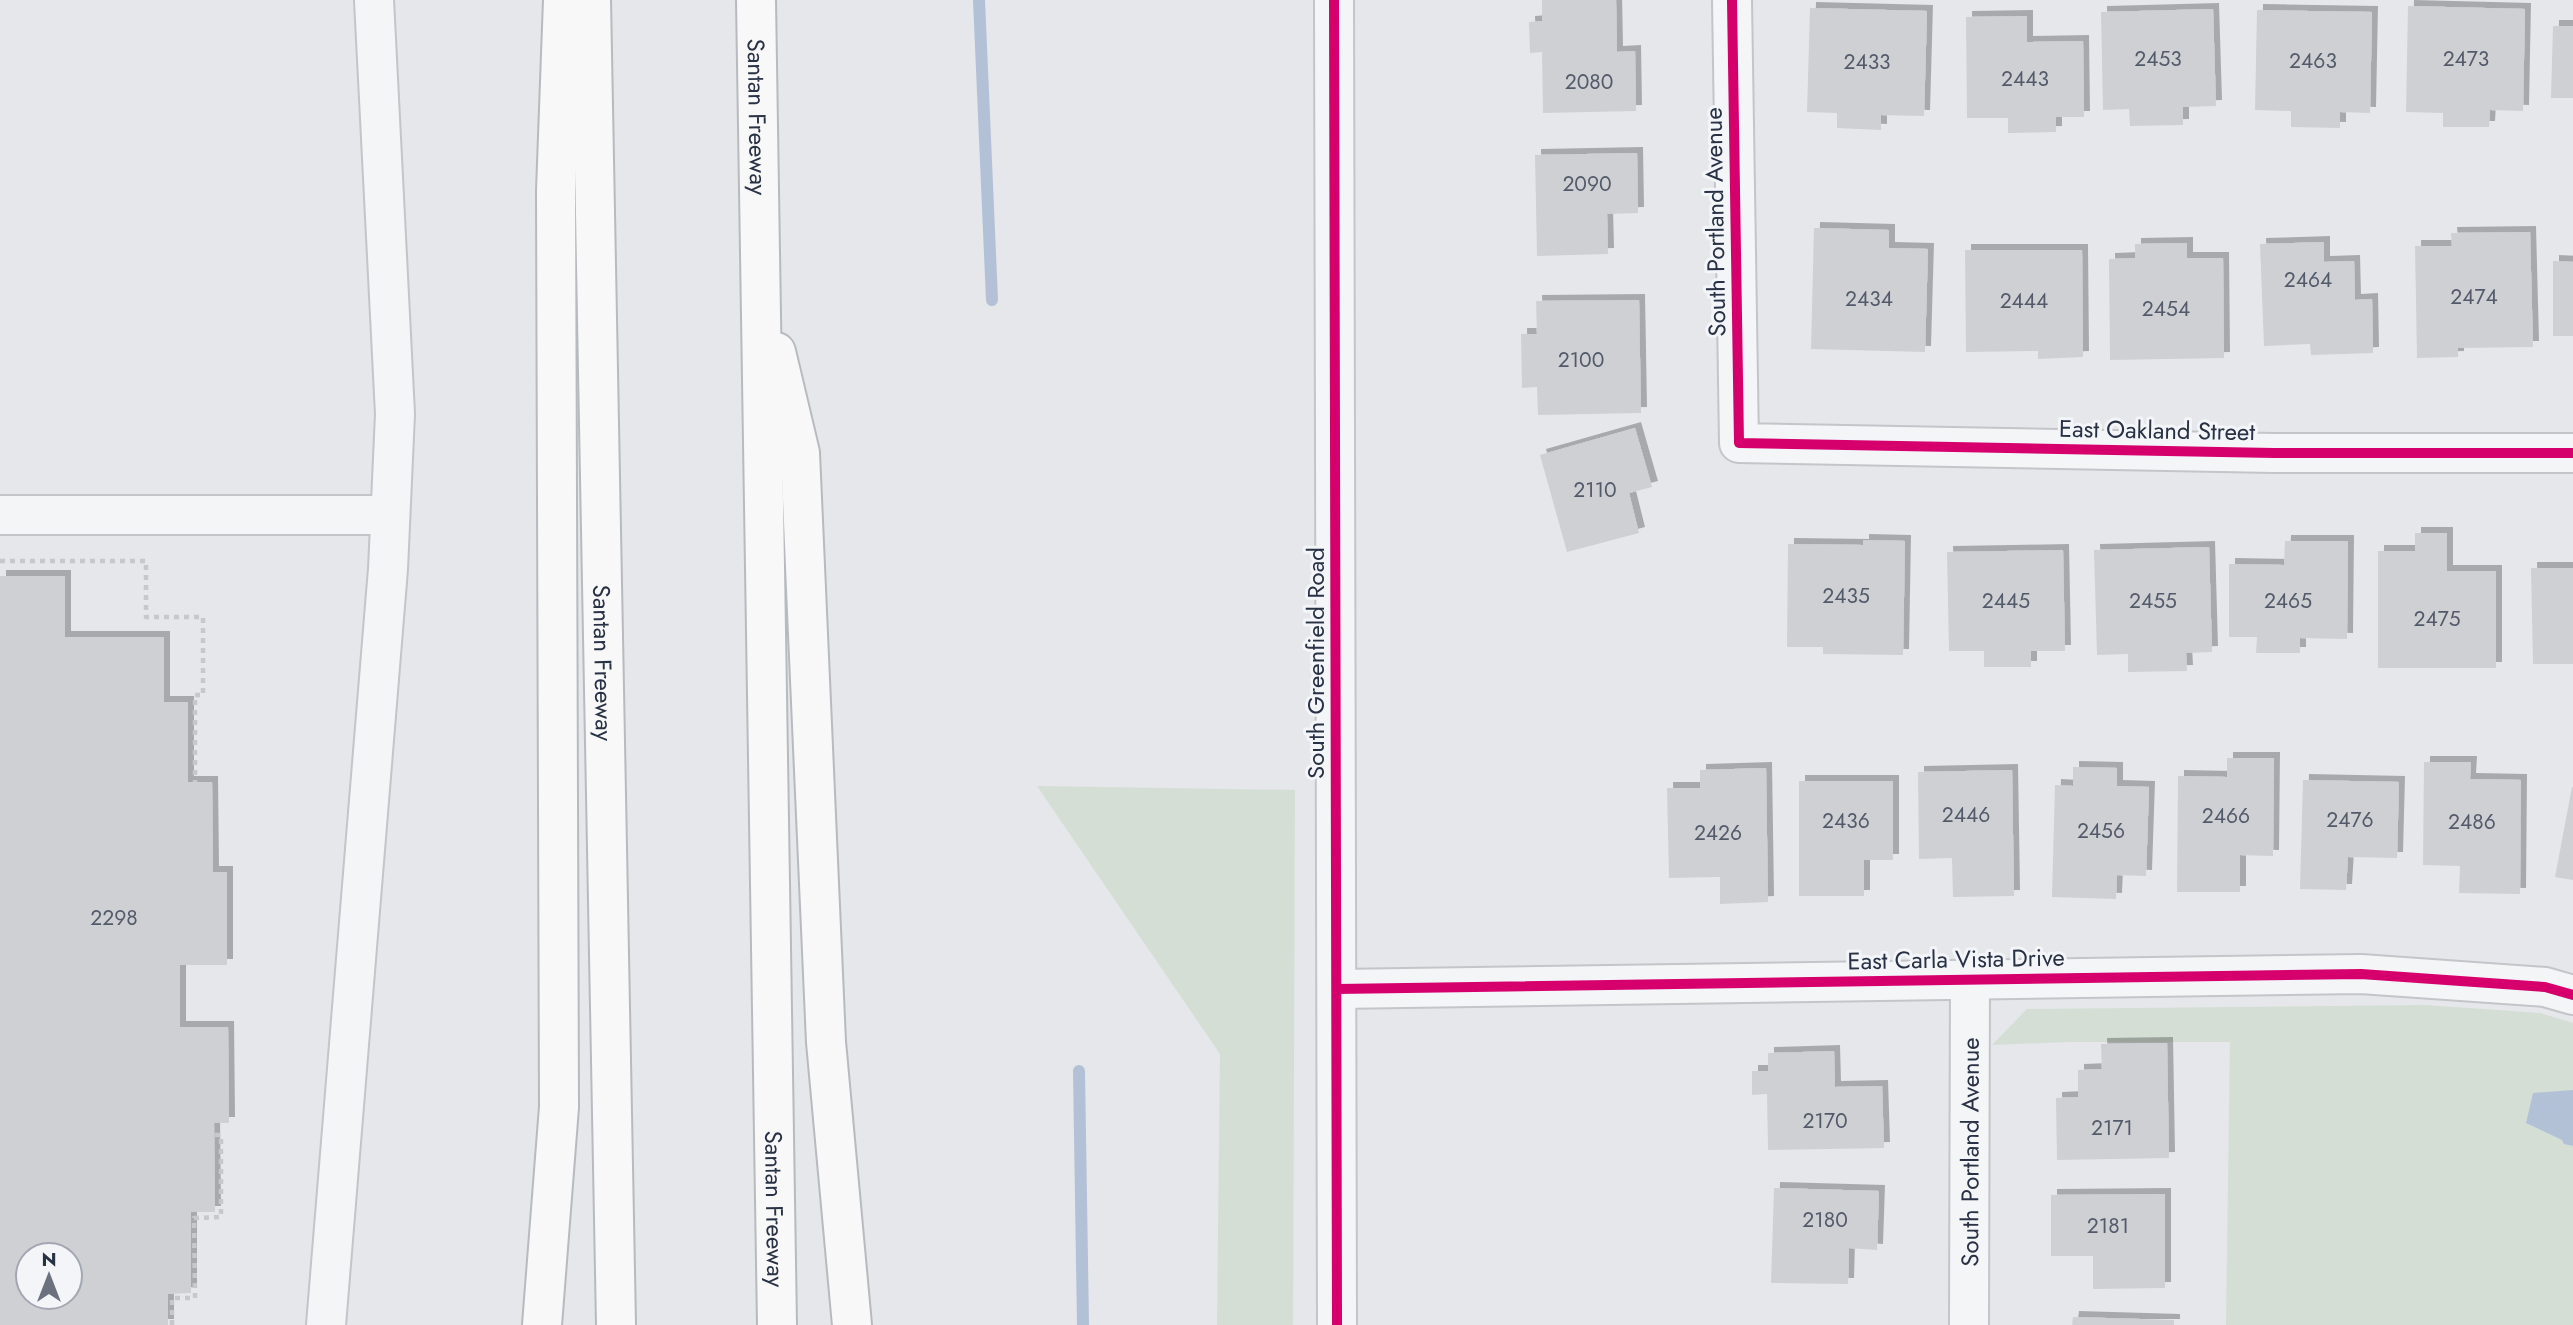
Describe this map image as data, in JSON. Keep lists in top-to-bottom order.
{
  "streets": {
    "highway": ["Santan Freeway"],
    "street": [
      "South Portland Avenue",
      "East Oakland Street",
      "South Greenfield Road",
      "East Carla Vista Drive"
    ]
  },
  "crossings": [
    ["South Portland Avenue", "East Oakland Street"],
    ["South Portland Avenue", "East Carla Vista Drive"],
    ["South Greenfield Road", "East Carla Vista Drive"]
  ],
  "house_numbers": [
    "2453",
    "2473",
    "2463",
    "2433",
    "2443",
    "2080",
    "2090",
    "2464",
    "2474",
    "2434",
    "2444",
    "2454",
    "2100",
    "2110",
    "2435",
    "2445",
    "2455",
    "2465",
    "2475",
    "2446",
    "2466",
    "2476",
    "2436",
    "2486",
    "2456",
    "2426",
    "2298",
    "2170",
    "2171",
    "2180",
    "2181"
  ],
  "north": "top"
}
